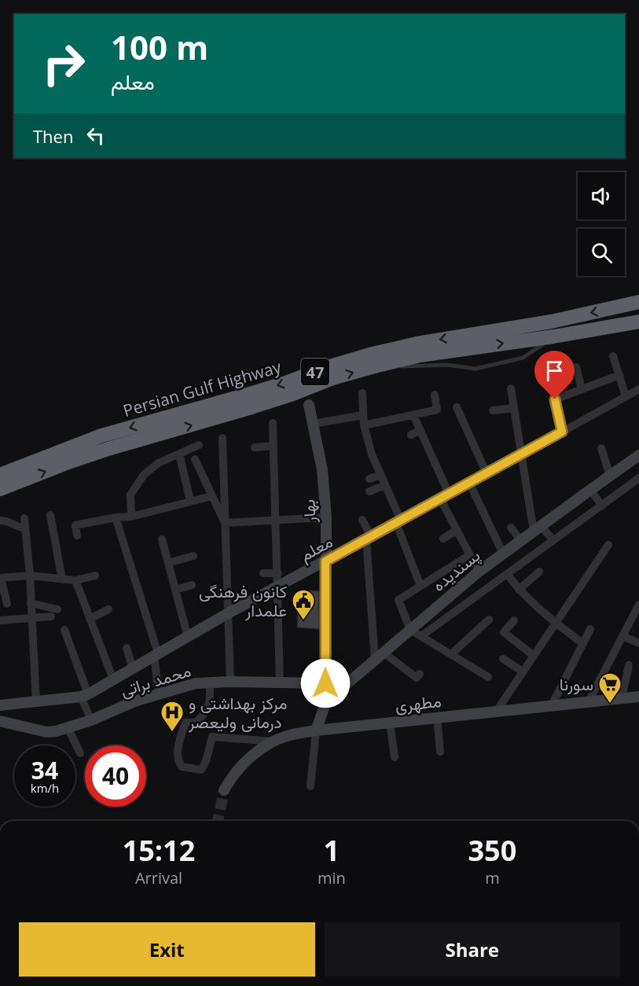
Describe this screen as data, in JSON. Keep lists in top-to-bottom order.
{
  "streets": {
    "highway": ["47", "Persian Gulf Highway"],
    "street": [
      "بهار",
      "معلم",
      "پسندیده",
      "محمد براتی",
      "مطهری"
    ]
  },
  "crossings": [
    ["بهار", "معلم"],
    ["بهار", "پسندیده"],
    ["بهار", "محمد براتی"]
  ],
  "places": {
    "public building": ["کانون فرهنگی علمدار"],
    "supermarket": ["سورنا"],
    "hospital": ["مرکز بهداشتی و درمانی ولیعصر"]
  },
  "page": {
    "turn": ["100 m", "معلم"],
    "then": "Then",
    "speed": "34 km/h",
    "limit": "40",
    "eta": [
      "15:12",
      "Arrival",
      "1",
      "min",
      "350",
      "m"
    ],
    "buttons": ["Exit", "Share"]
  }
}
